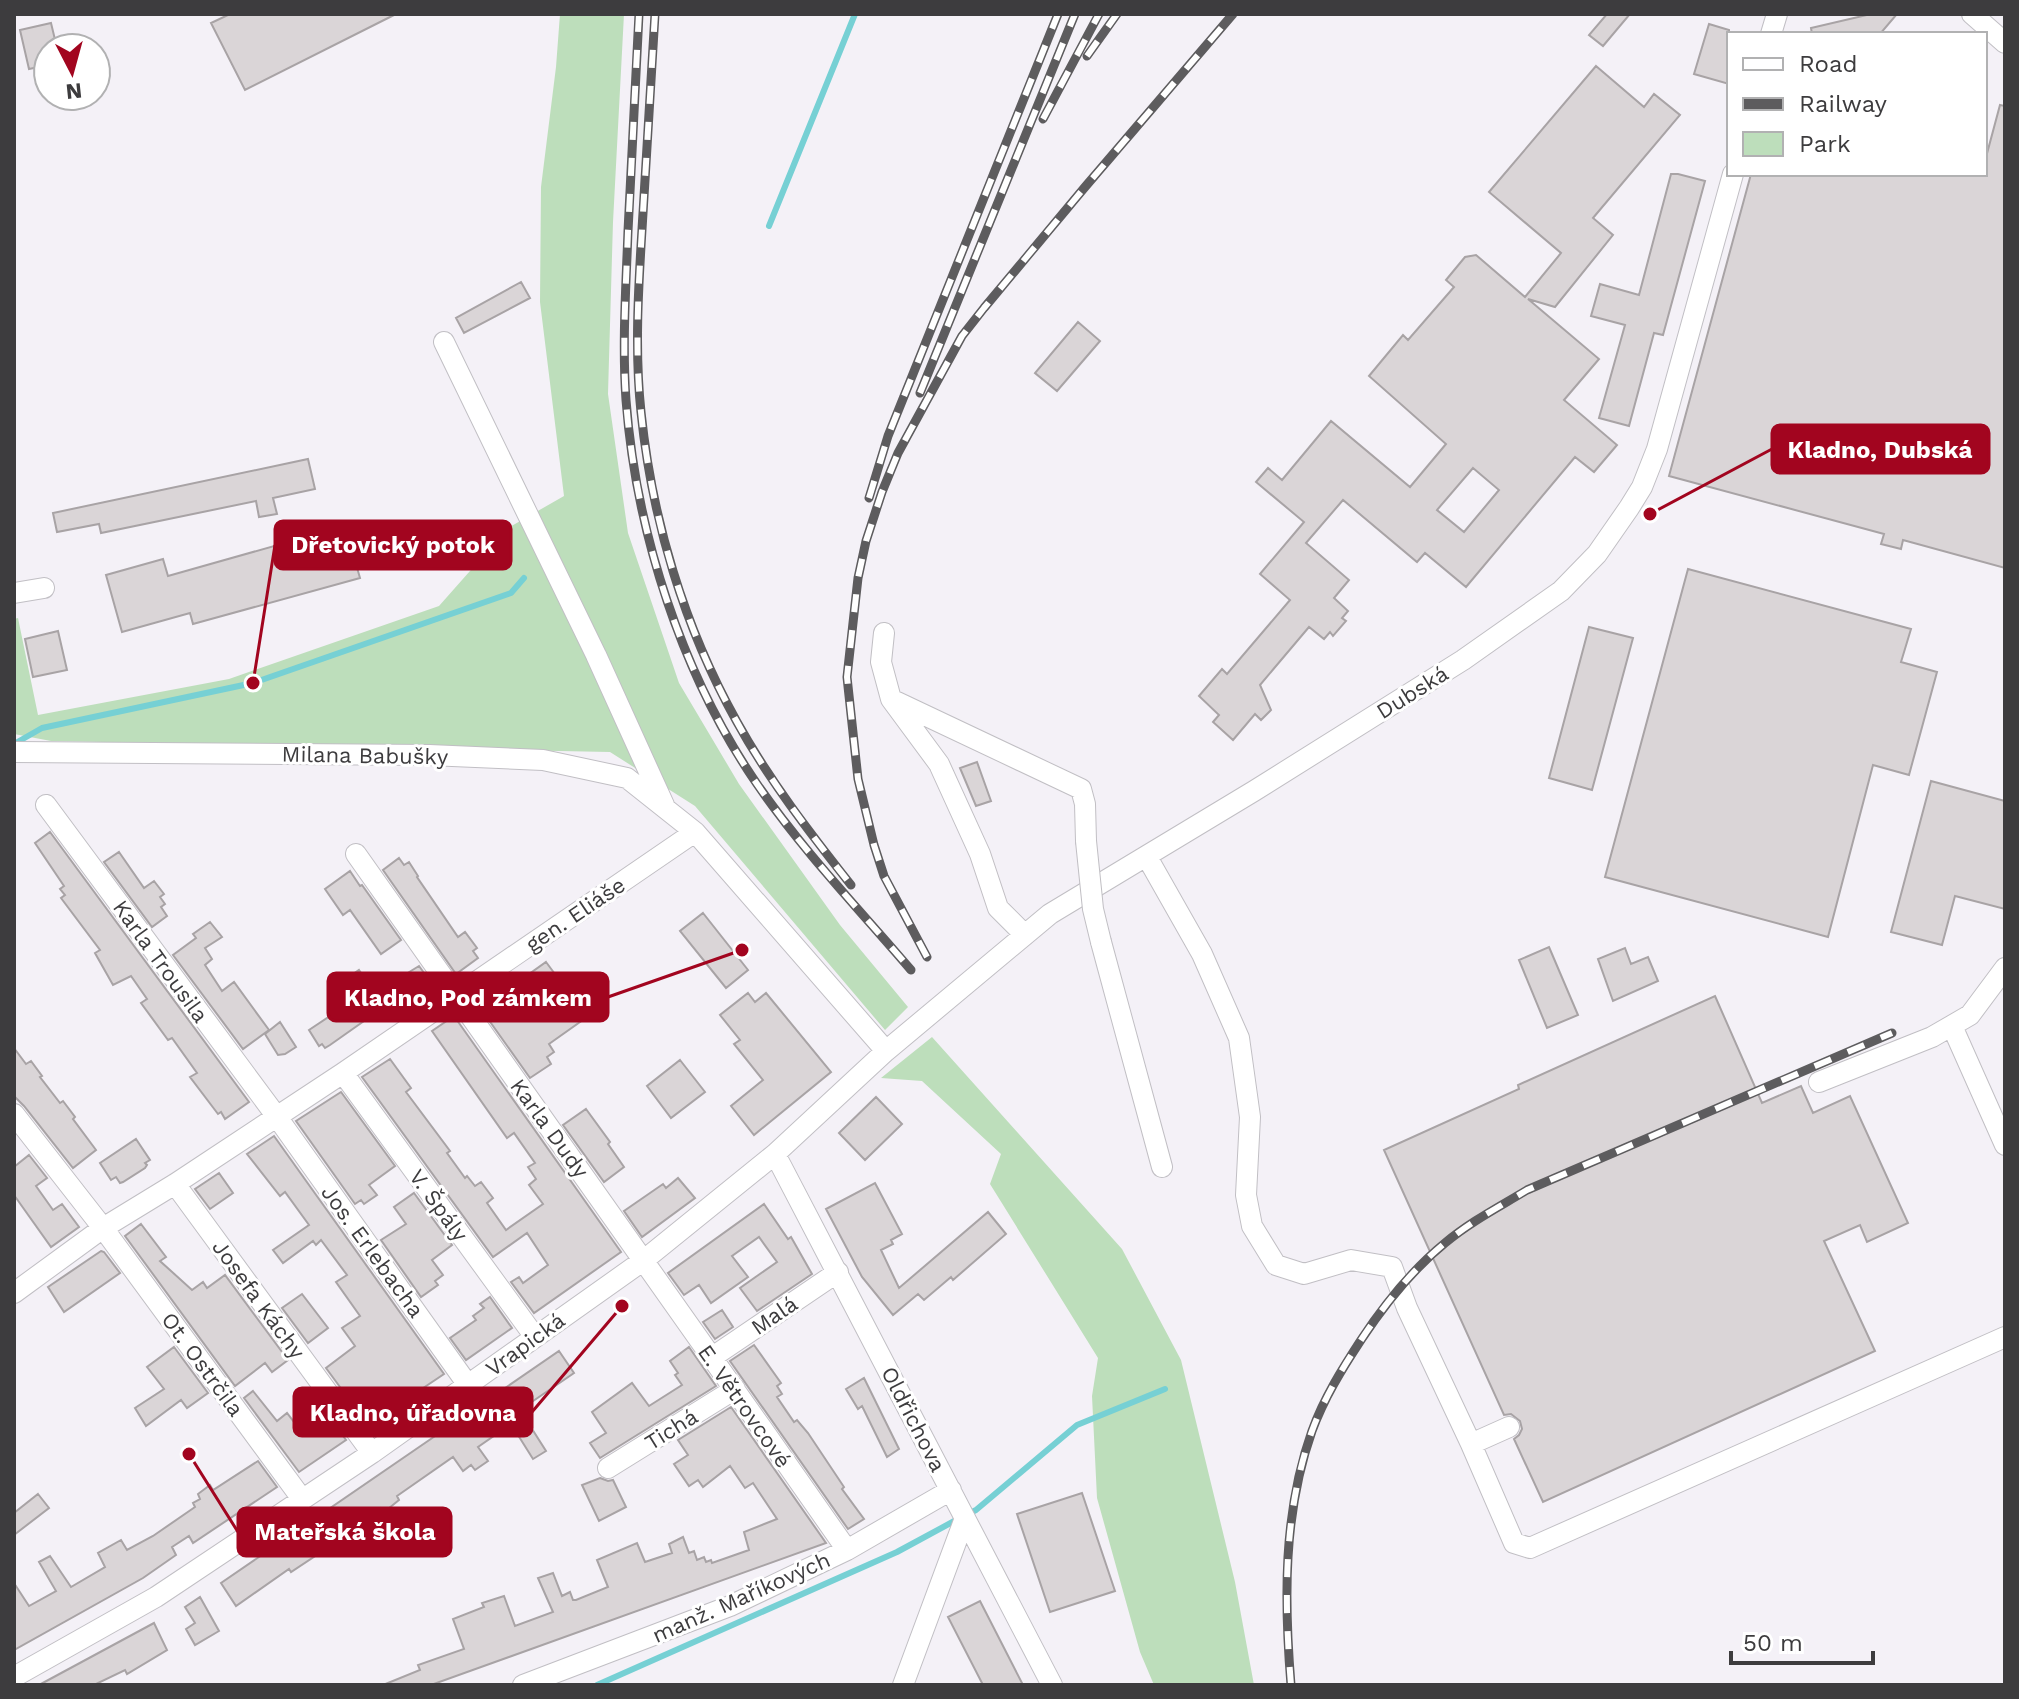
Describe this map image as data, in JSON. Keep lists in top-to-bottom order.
{
  "streets": {
    "street": [
      "Dubská",
      "Milana Babušky",
      "gen. Eliáše",
      "Karla Trousila",
      "Karla Dudy",
      "V. Špály",
      "Jos. Erlebacha",
      "Josefa Káchy",
      "Malá",
      "Vrapická",
      "Ot. Ostrčila",
      "E. Větrovcové",
      "Oldřichova",
      "Tichá",
      "manž. Maříkových"
    ]
  },
  "crossings": [
    ["Dubská", "Vrapická"],
    ["Milana Babušky", "gen. Eliáše"],
    ["gen. Eliáše", "Karla Trousila"],
    ["gen. Eliáše", "Karla Dudy"],
    ["gen. Eliáše", "V. Špály"],
    ["gen. Eliáše", "Jos. Erlebacha"],
    ["gen. Eliáše", "Josefa Káchy"],
    ["gen. Eliáše", "Ot. Ostrčila"],
    ["Karla Trousila", "Jos. Erlebacha"],
    ["Karla Dudy", "Vrapická"],
    ["Karla Dudy", "E. Větrovcové"],
    ["V. Špály", "Vrapická"],
    ["Jos. Erlebacha", "Vrapická"],
    ["Josefa Káchy", "Vrapická"],
    ["Malá", "E. Větrovcové"],
    ["Malá", "Oldřichova"],
    ["Vrapická", "Ot. Ostrčila"],
    ["Vrapická", "E. Větrovcové"],
    ["Vrapická", "Oldřichova"],
    ["E. Větrovcové", "Tichá"],
    ["E. Větrovcové", "manž. Maříkových"],
    ["Oldřichova", "manž. Maříkových"]
  ],
  "places": [
    "Kladno, Dubská",
    "Dřetovický potok",
    "Kladno, Pod zámkem",
    "Kladno, úřadovna",
    "Mateřská škola"
  ],
  "legend": ["Road", "Railway", "Park"],
  "scale_bar": "50 m",
  "north": "bottom"
}
